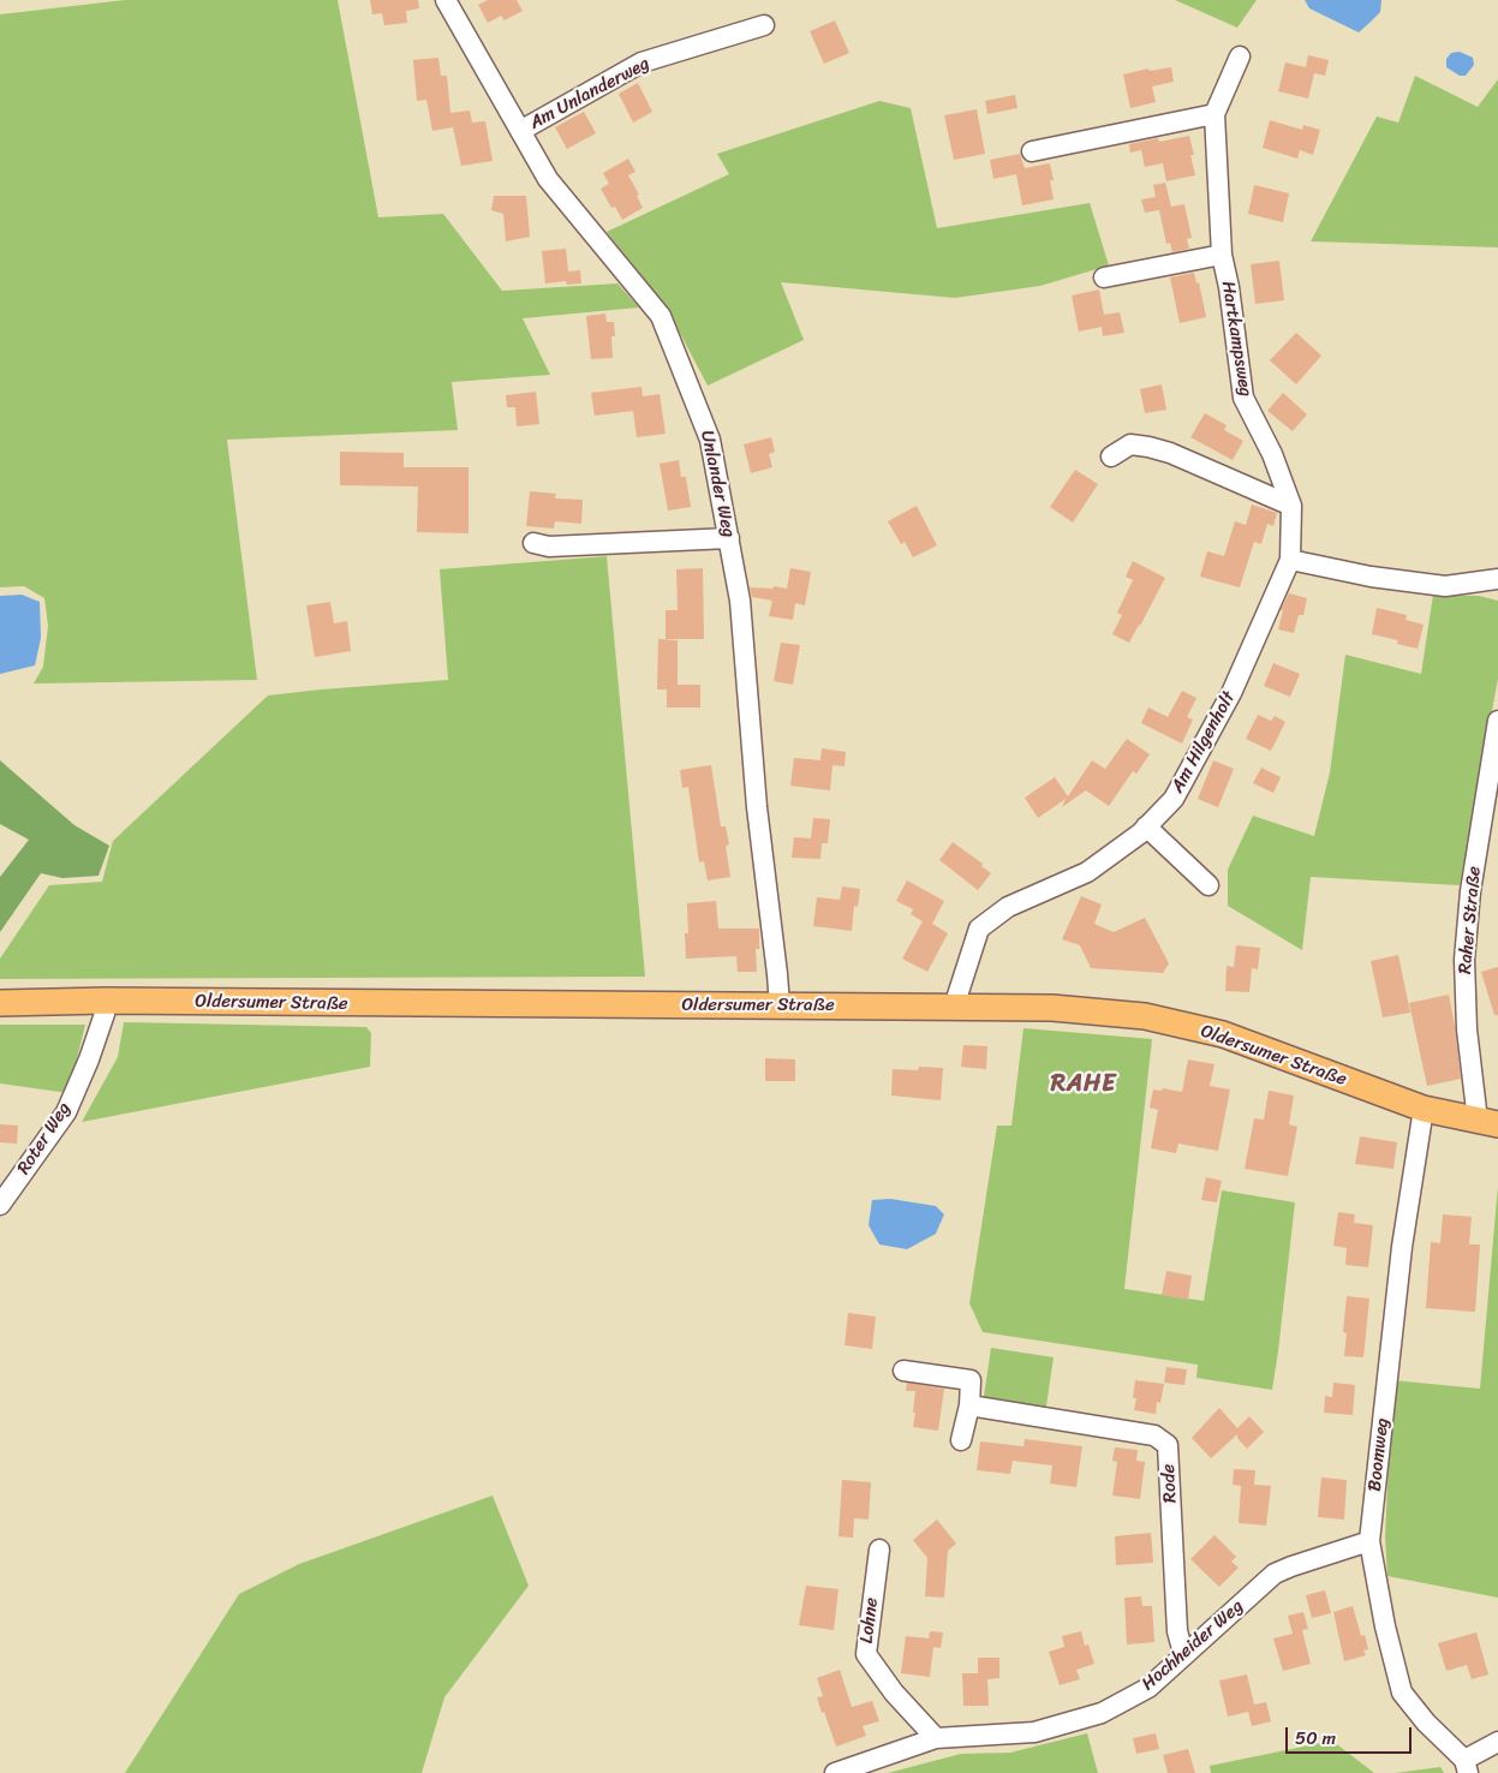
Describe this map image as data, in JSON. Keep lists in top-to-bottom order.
{
  "streets": {
    "main road": ["Oldersumer Straße"],
    "street": [
      "Am Unlanderweg",
      "Hartkampsweg",
      "Unlander Weg",
      "Am Hilgenholt",
      "Raher Straße",
      "Roter Weg",
      "Boomweg",
      "Rode",
      "Lohne",
      "Hochheider Weg"
    ]
  },
  "crossings": [
    ["Am Unlanderweg", "Unlander Weg"],
    ["Hartkampsweg", "Am Hilgenholt"],
    ["Unlander Weg", "Oldersumer Straße"],
    ["Am Hilgenholt", "Oldersumer Straße"],
    ["Raher Straße", "Oldersumer Straße"],
    ["Oldersumer Straße", "Roter Weg"],
    ["Oldersumer Straße", "Boomweg"],
    ["Boomweg", "Hochheider Weg"],
    ["Rode", "Hochheider Weg"],
    ["Lohne", "Hochheider Weg"]
  ],
  "districts": ["RAHE"],
  "scale_bar": "50 m"
}
